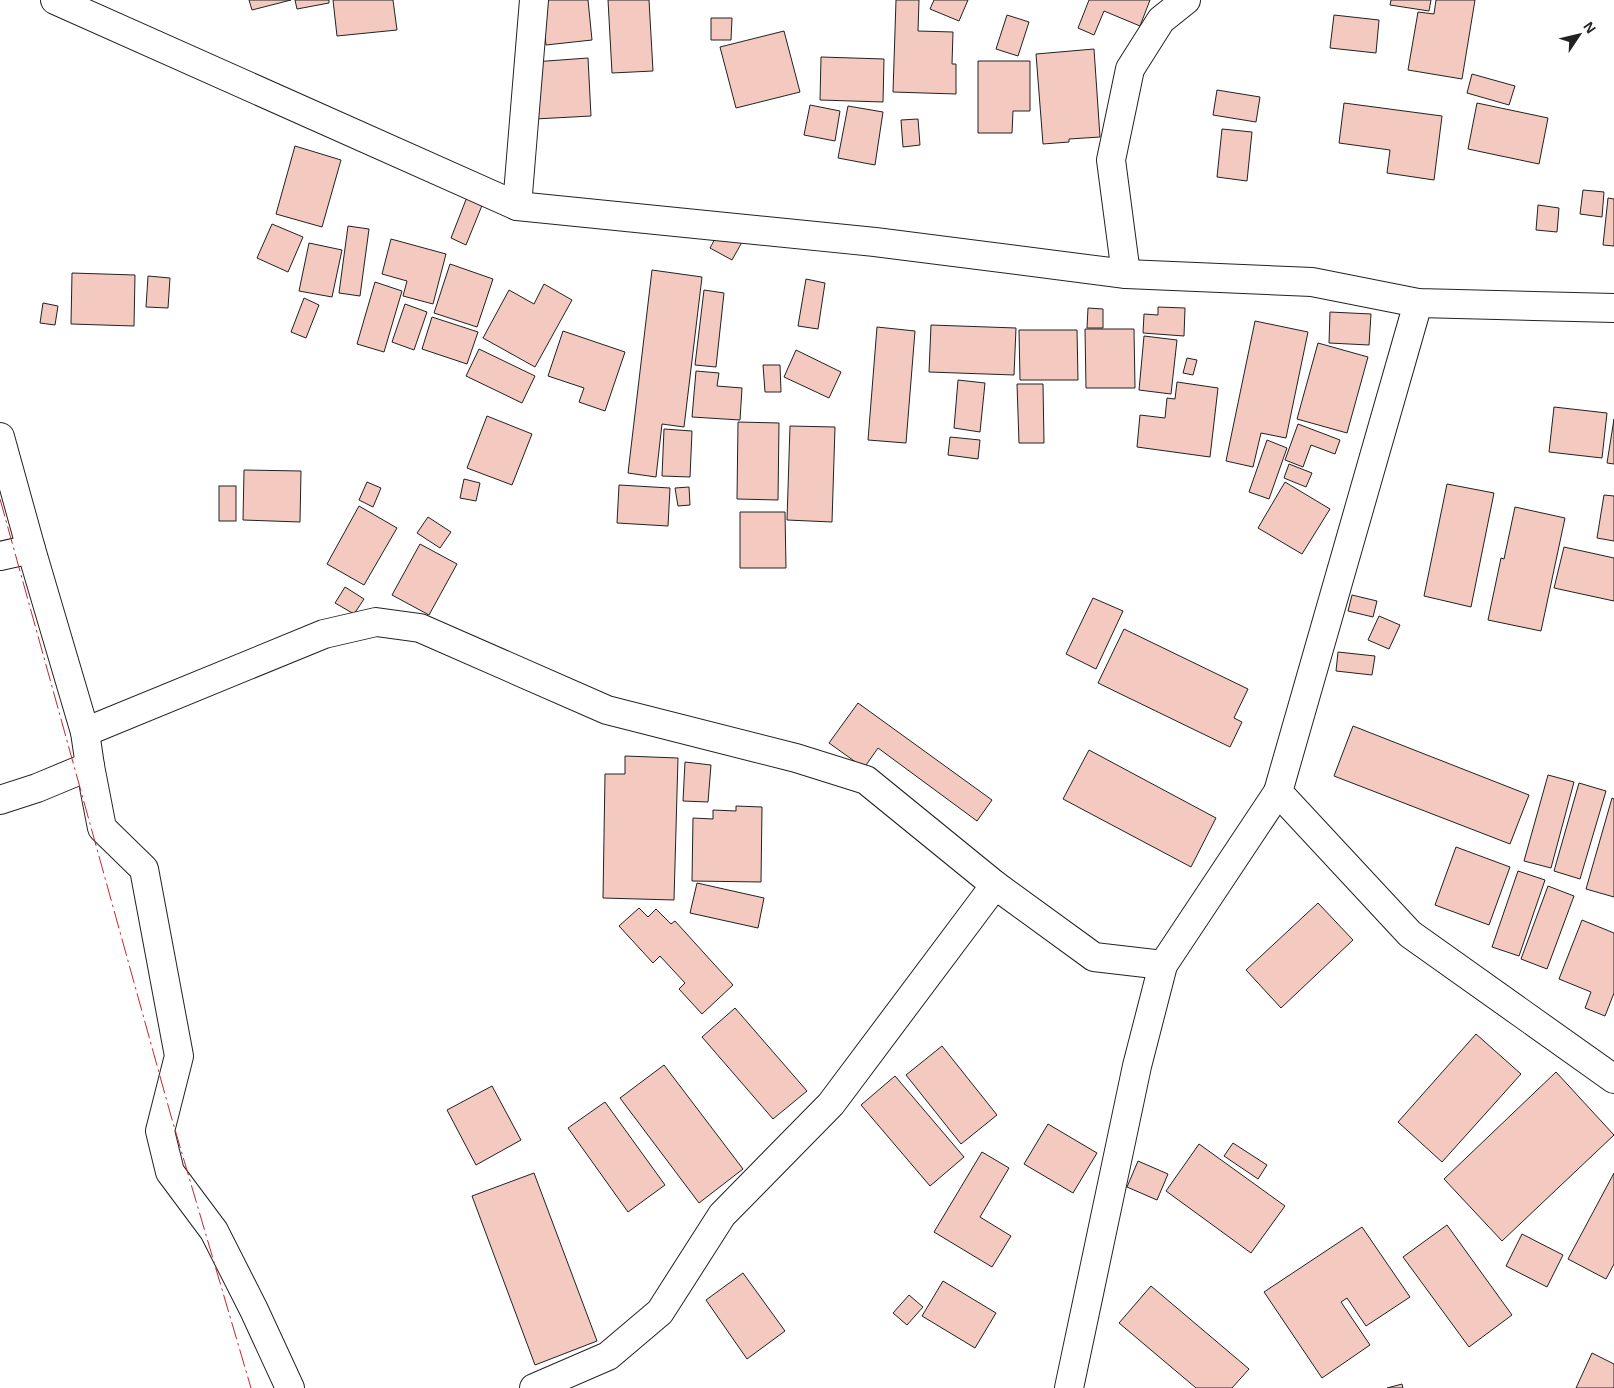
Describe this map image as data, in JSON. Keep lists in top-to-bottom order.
{
  "north": "top right"
}
